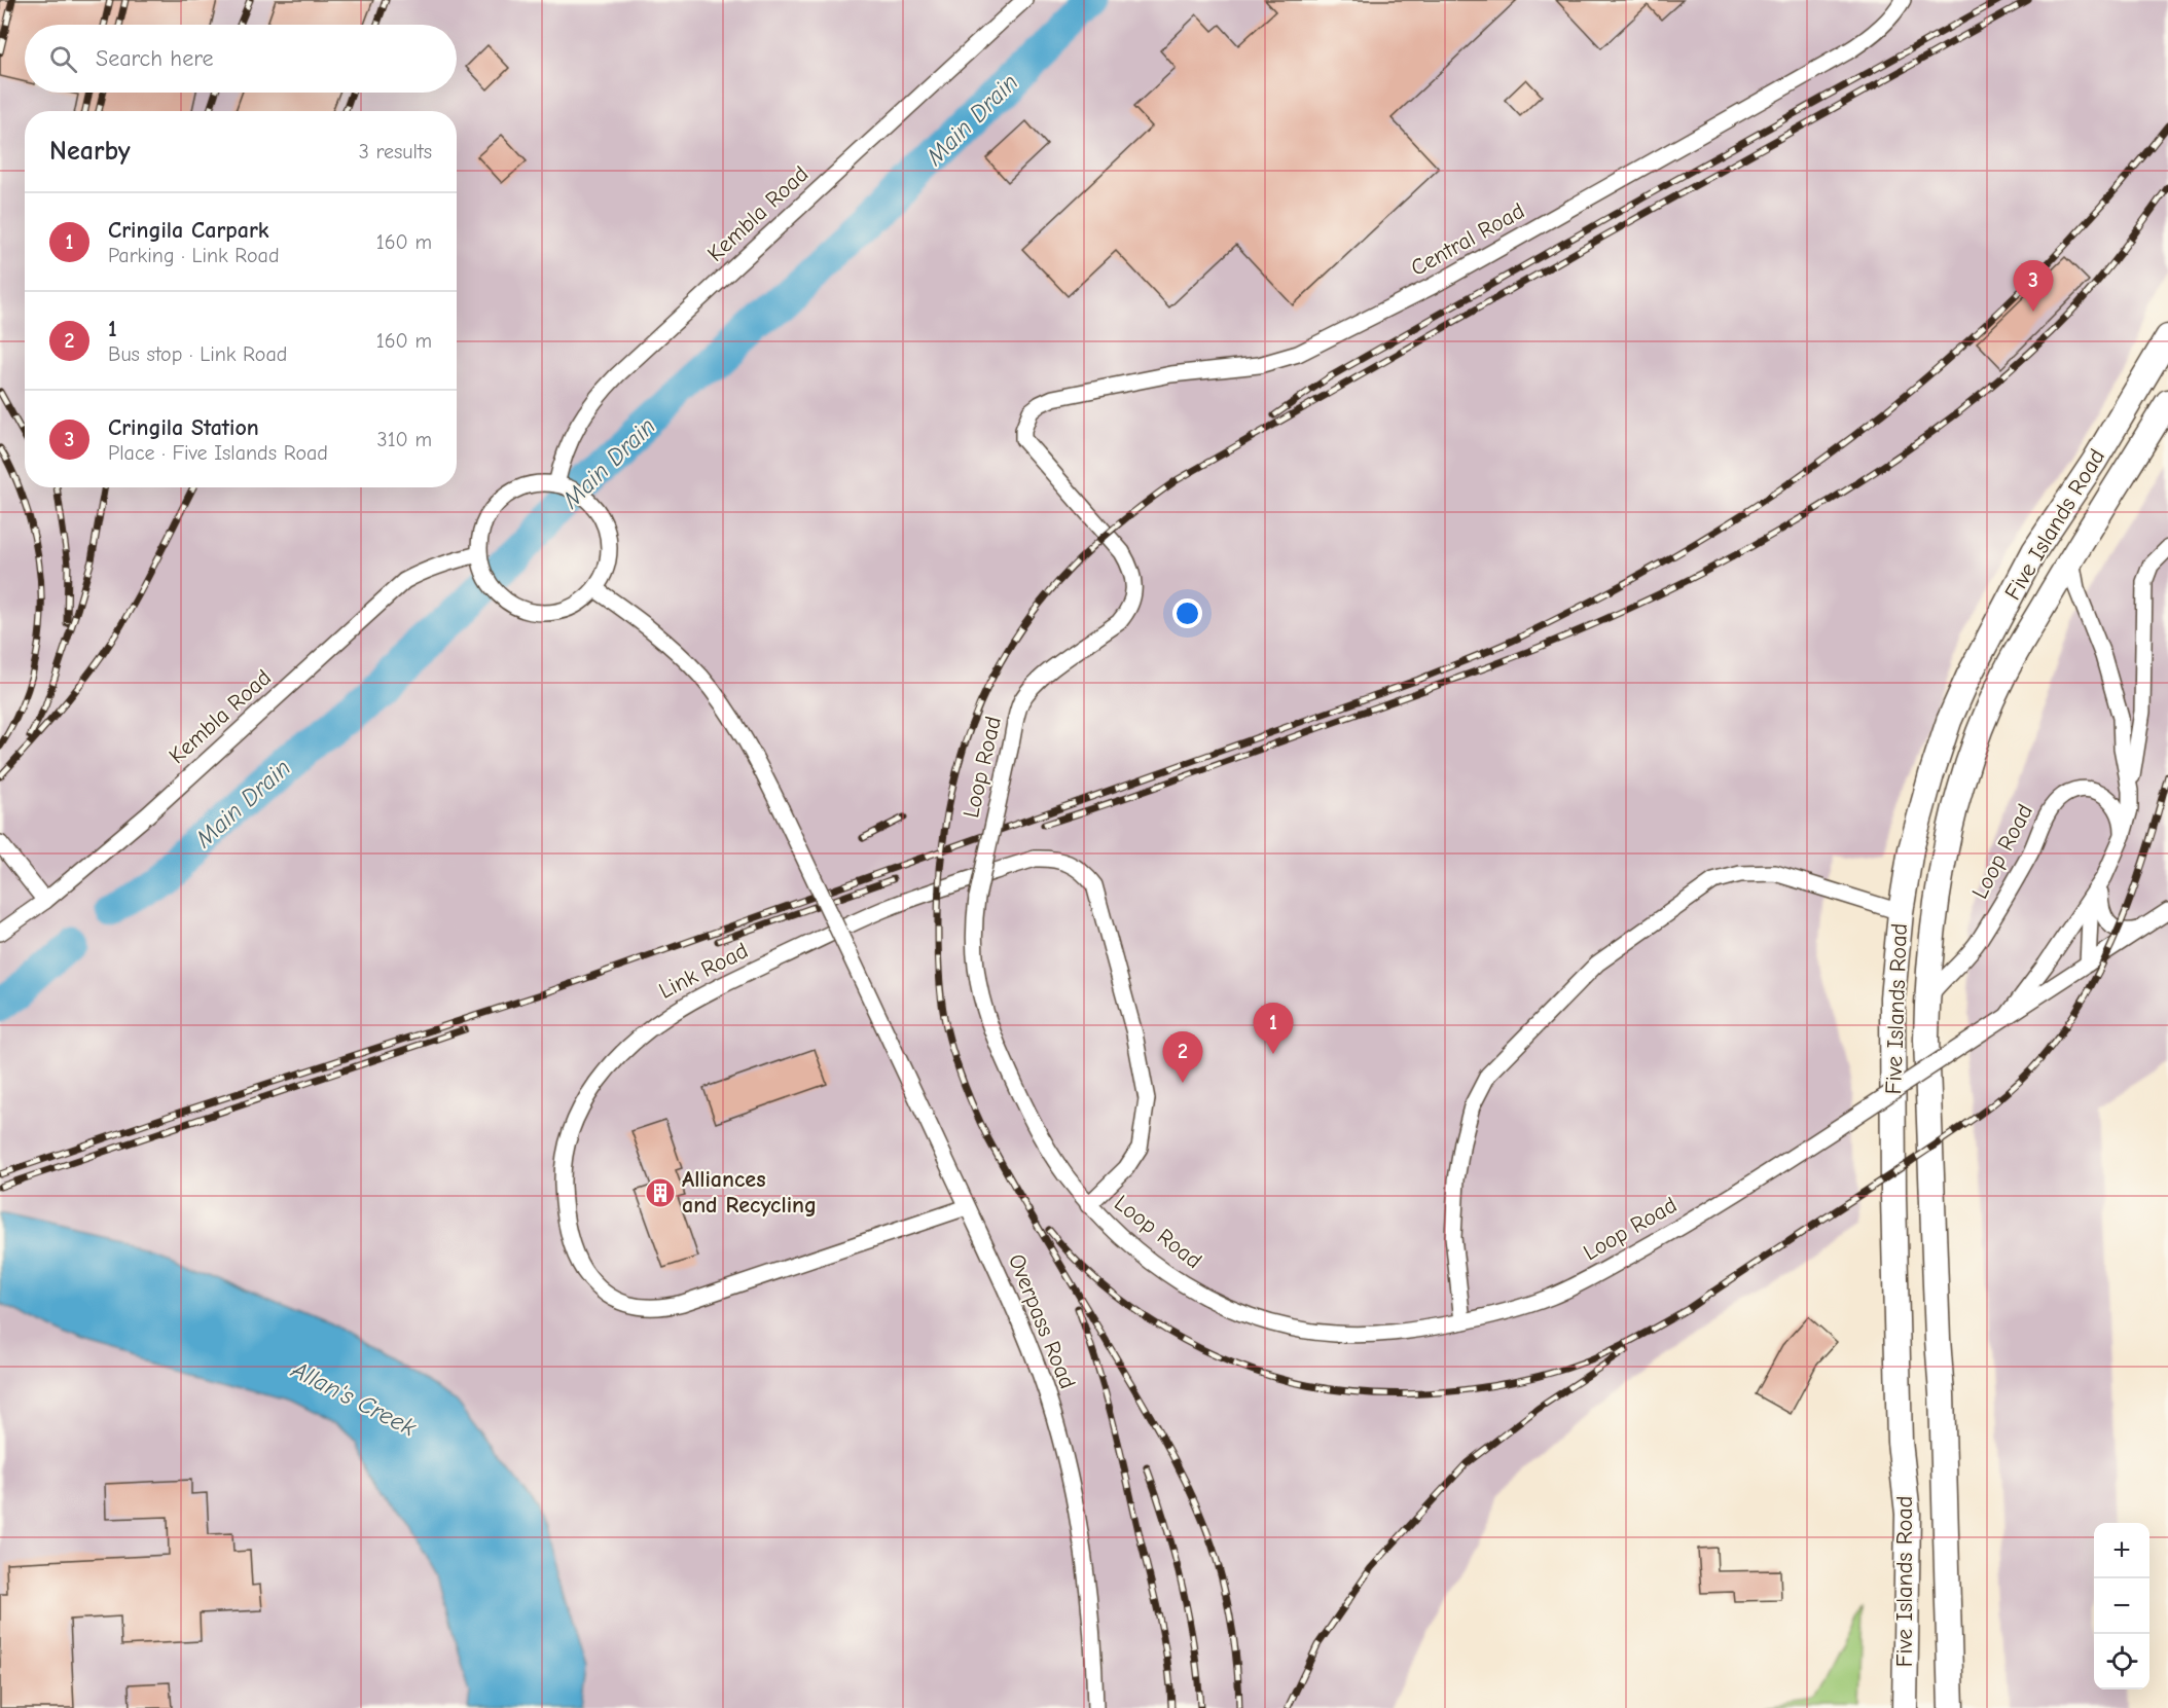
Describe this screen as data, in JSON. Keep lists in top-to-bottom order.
{
  "streets": {
    "main road": ["Five Islands Road"],
    "street": [
      "Kembla Road",
      "Central Road",
      "Loop Road",
      "Link Road",
      "Overpass Road"
    ]
  },
  "crossings": [
    ["Kembla Road", "Overpass Road"],
    ["Central Road", "Loop Road"],
    ["Five Islands Road", "Loop Road"],
    ["Loop Road", "Link Road"],
    ["Link Road", "Overpass Road"]
  ],
  "water": ["Main Drain", "Allan's Creek"],
  "places": {
    "building": ["Alliances and Recycling"]
  },
  "page": {
    "search": "Search here",
    "heading": ["Nearby", "3 results"],
    "list": [
      {
        "mark": "1",
        "name": "Cringila Carpark",
        "note": "Parking · Link Road",
        "value": "160 m"
      },
      {
        "mark": "2",
        "name": "1",
        "note": "Bus stop · Link Road",
        "value": "160 m"
      },
      {
        "mark": "3",
        "name": "Cringila Station",
        "note": "Place · Five Islands Road",
        "value": "310 m"
      }
    ],
    "pins": ["3", "1", "2"],
    "map_buttons": ["+", "−"]
  }
}
